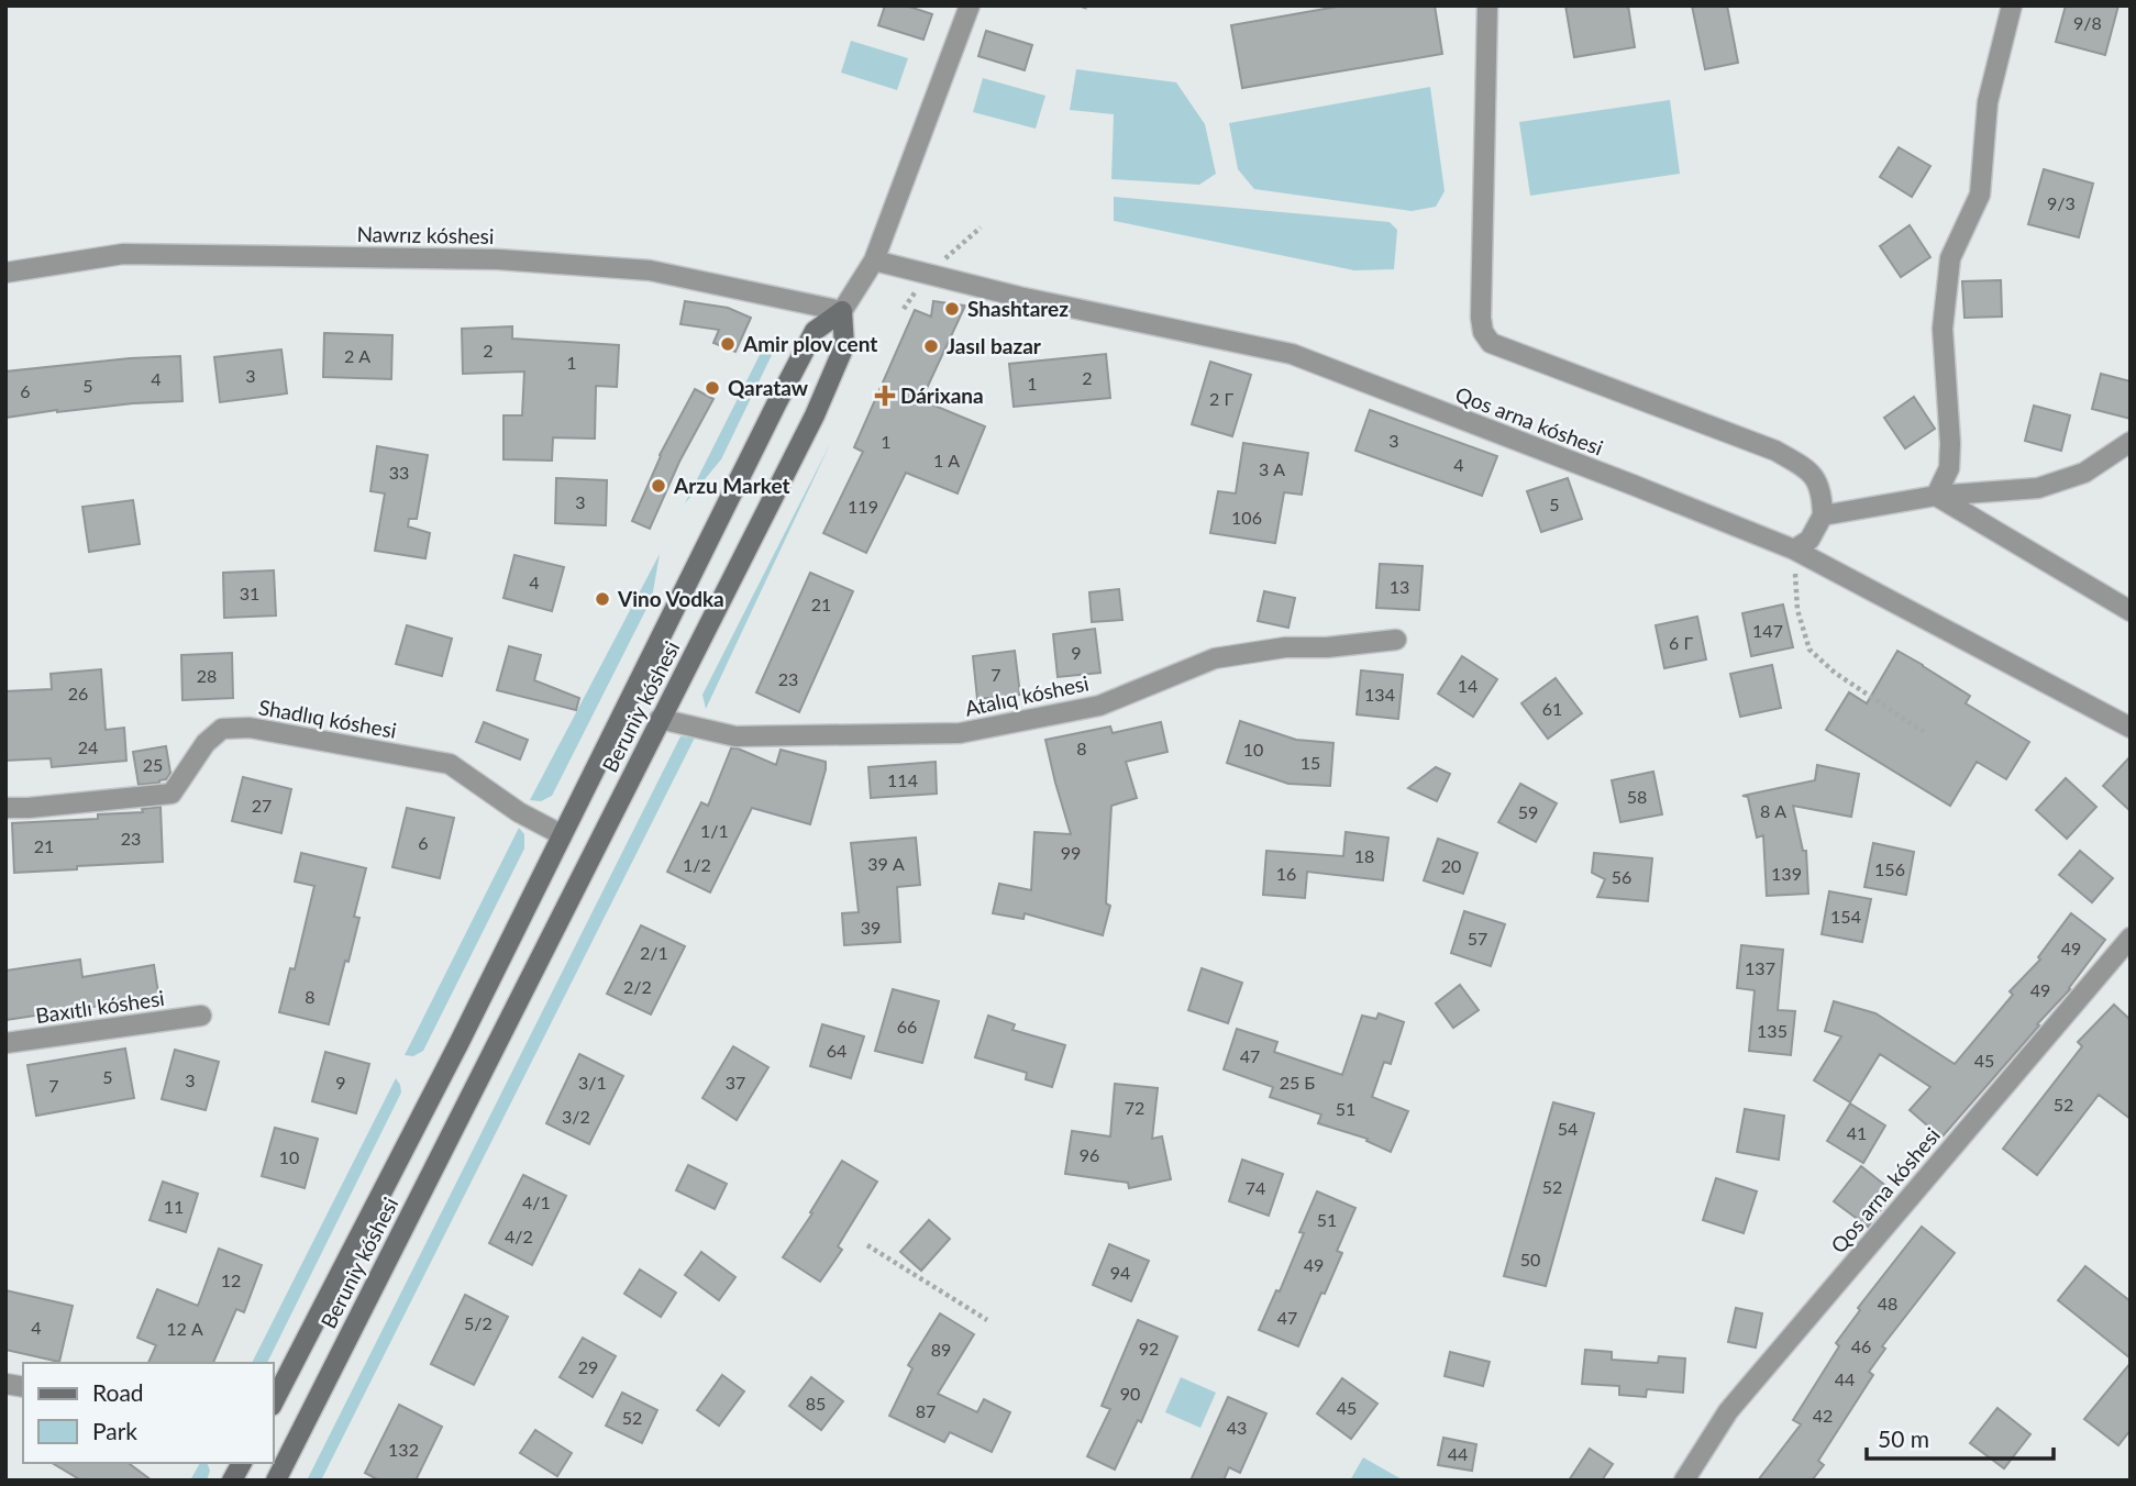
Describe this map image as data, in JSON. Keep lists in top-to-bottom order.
{
  "streets": {
    "street": [
      "Nawrız kóshesi",
      "Qos arna kóshesi",
      "Atalıq kóshesi",
      "Beruniy kóshesi",
      "Shadlıq kóshesi",
      "Baxıtlı kóshesi"
    ]
  },
  "crossings": [
    ["Nawrız kóshesi", "Beruniy kóshesi"],
    ["Atalıq kóshesi", "Beruniy kóshesi"],
    ["Beruniy kóshesi", "Shadlıq kóshesi"]
  ],
  "places": {
    "other": [
      "Shashtarez",
      "Amir plov cent",
      "Jasıl bazar",
      "Qarataw",
      "Arzu Market",
      "Vino Vodka"
    ],
    "health": ["Dárixana"]
  },
  "house_numbers": [
    "9/8",
    "9/3",
    "2",
    "2 А",
    "1",
    "3",
    "2",
    "4",
    "1",
    "5",
    "6",
    "2 Г",
    "3",
    "1",
    "1 А",
    "4",
    "3 А",
    "33",
    "3",
    "5",
    "119",
    "106",
    "4",
    "13",
    "31",
    "21",
    "147",
    "6 Г",
    "9",
    "7",
    "28",
    "23",
    "14",
    "26",
    "134",
    "61",
    "24",
    "8",
    "10",
    "15",
    "25",
    "114",
    "58",
    "27",
    "8 А",
    "59",
    "1/1",
    "23",
    "6",
    "21",
    "99",
    "18",
    "39 А",
    "1/2",
    "20",
    "156",
    "16",
    "139",
    "56",
    "154",
    "39",
    "57",
    "49",
    "2/1",
    "137",
    "2/2",
    "49",
    "8",
    "66",
    "135",
    "64",
    "47",
    "45",
    "5",
    "3",
    "9",
    "3/1",
    "37",
    "25 Б",
    "7",
    "52",
    "72",
    "51",
    "3/2",
    "54",
    "41",
    "96",
    "10",
    "52",
    "74",
    "4/1",
    "11",
    "51",
    "4/2",
    "50",
    "49",
    "94",
    "12",
    "48",
    "47",
    "5/2",
    "4",
    "12 А",
    "46",
    "92",
    "89",
    "29",
    "44",
    "90",
    "85",
    "45",
    "87",
    "42",
    "52",
    "43",
    "132",
    "44"
  ],
  "legend": ["Road", "Park"],
  "scale_bar": "50 m"
}
